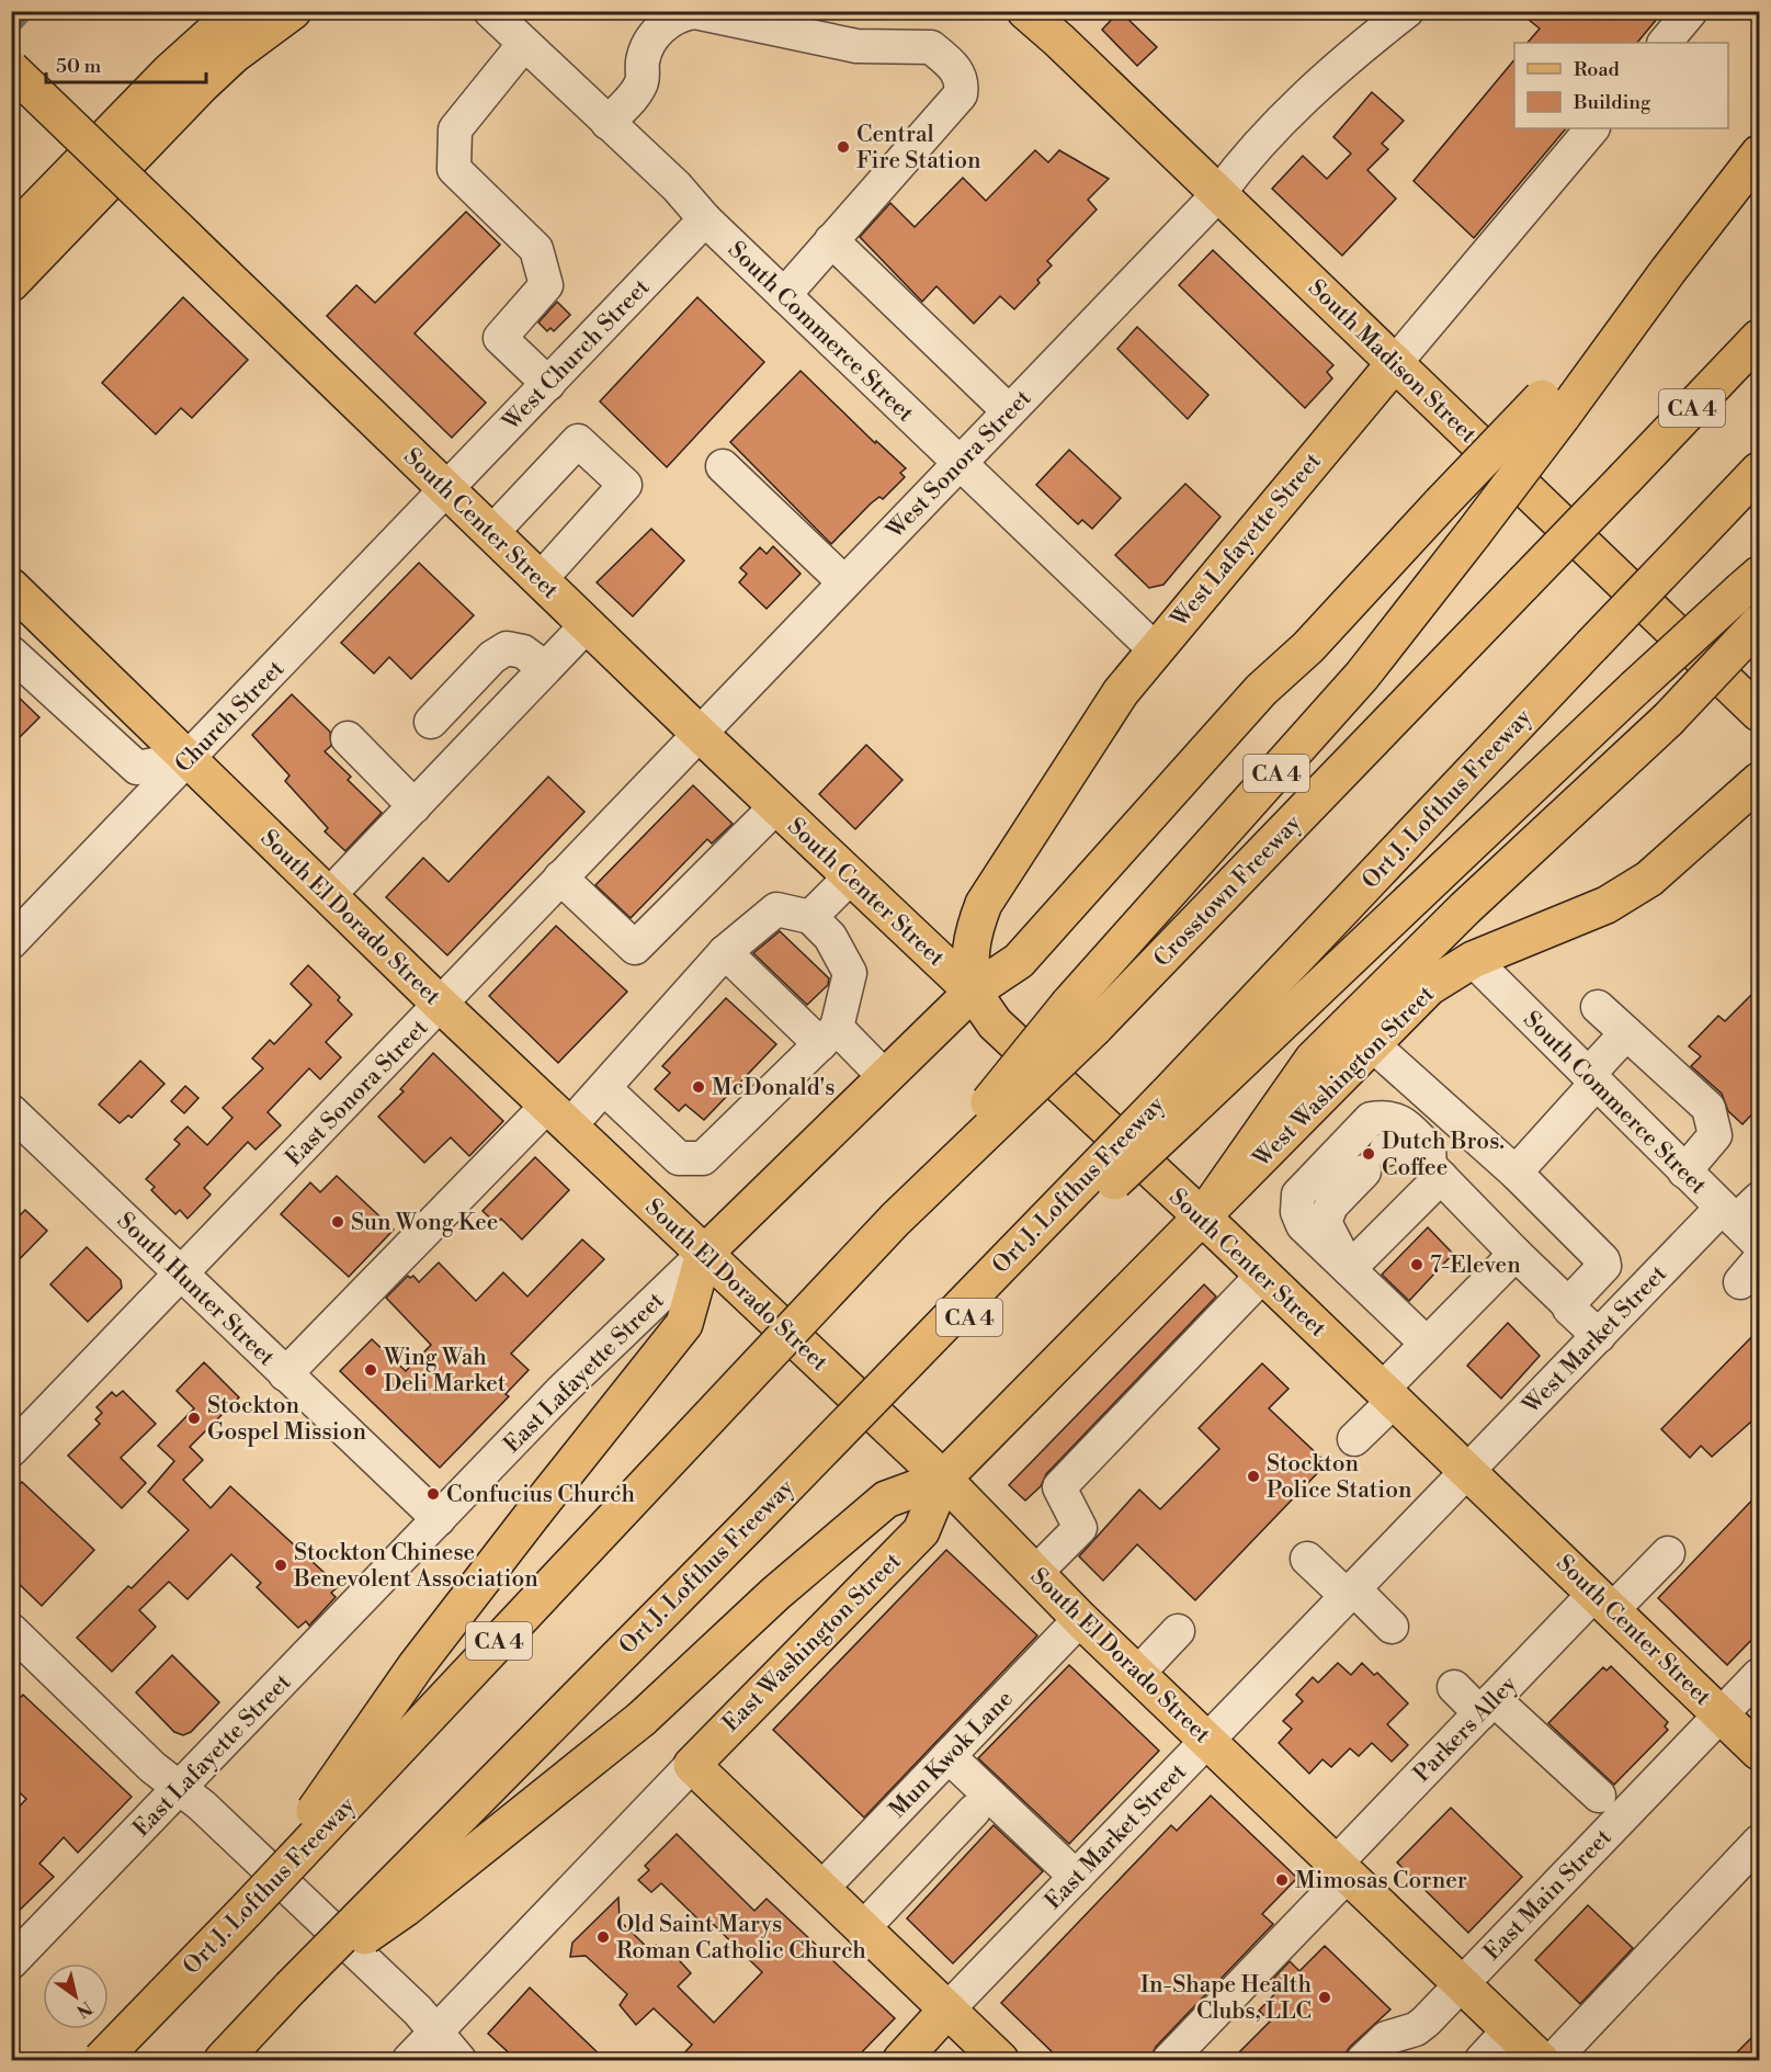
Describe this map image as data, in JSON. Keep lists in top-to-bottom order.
{
  "streets": {
    "main road": [
      "South Madison Street",
      "CA 4",
      "South Center Street",
      "West Lafayette Street",
      "Ort J. Lofthus Freeway",
      "Crosstown Freeway",
      "South El Dorado Street",
      "West Washington Street",
      "East Lafayette Street",
      "East Washington Street",
      "East Market Street"
    ],
    "street": [
      "South Commerce Street",
      "West Church Street",
      "West Sonora Street",
      "Church Street",
      "East Sonora Street",
      "South Hunter Street",
      "West Market Street",
      "Parkers Alley",
      "Mun Kwok Lane",
      "East Main Street"
    ]
  },
  "crossings": [
    ["South Commerce Street", "West Church Street"],
    ["South Commerce Street", "West Sonora Street"],
    ["South Commerce Street", "West Lafayette Street"],
    ["South Commerce Street", "West Washington Street"],
    ["South Commerce Street", "West Market Street"],
    ["West Church Street", "South Center Street"],
    ["West Church Street", "Church Street"],
    ["South Madison Street", "West Sonora Street"],
    ["South Madison Street", "West Lafayette Street"],
    ["CA 4", "Ort J. Lofthus Freeway"],
    ["CA 4", "East Lafayette Street"],
    ["West Sonora Street", "South Center Street"],
    ["West Sonora Street", "East Sonora Street"],
    ["South Center Street", "West Lafayette Street"],
    ["South Center Street", "Church Street"],
    ["South Center Street", "West Washington Street"],
    ["South Center Street", "East Sonora Street"],
    ["South Center Street", "West Market Street"],
    ["South Center Street", "East Lafayette Street"],
    ["South Center Street", "East Washington Street"],
    ["South Center Street", "Parkers Alley"],
    ["South Center Street", "East Market Street"],
    ["South Center Street", "East Main Street"],
    ["West Lafayette Street", "East Lafayette Street"],
    ["Church Street", "South El Dorado Street"],
    ["Ort J. Lofthus Freeway", "Crosstown Freeway"],
    ["South El Dorado Street", "East Sonora Street"],
    ["South El Dorado Street", "East Lafayette Street"],
    ["South El Dorado Street", "East Washington Street"],
    ["South El Dorado Street", "Parkers Alley"],
    ["South El Dorado Street", "Mun Kwok Lane"],
    ["South El Dorado Street", "East Market Street"],
    ["South El Dorado Street", "East Main Street"],
    ["West Washington Street", "East Washington Street"],
    ["East Sonora Street", "South Hunter Street"],
    ["South Hunter Street", "East Lafayette Street"],
    ["West Market Street", "East Market Street"]
  ],
  "places": [
    "Central Fire Station",
    "McDonald's",
    "Dutch Bros. Coffee",
    "Sun Wong Kee",
    "7-Eleven",
    "Wing Wah Deli Market",
    "Stockton Gospel Mission",
    "Stockton Police Station",
    "Confucius Church",
    "Stockton Chinese Benevolent Association",
    "Mimosas Corner",
    "Old Saint Marys Roman Catholic Church",
    "In-Shape Health Clubs, LLC"
  ],
  "legend": ["Road", "Building"],
  "scale_bar": "50 m",
  "north": "bottom right"
}
